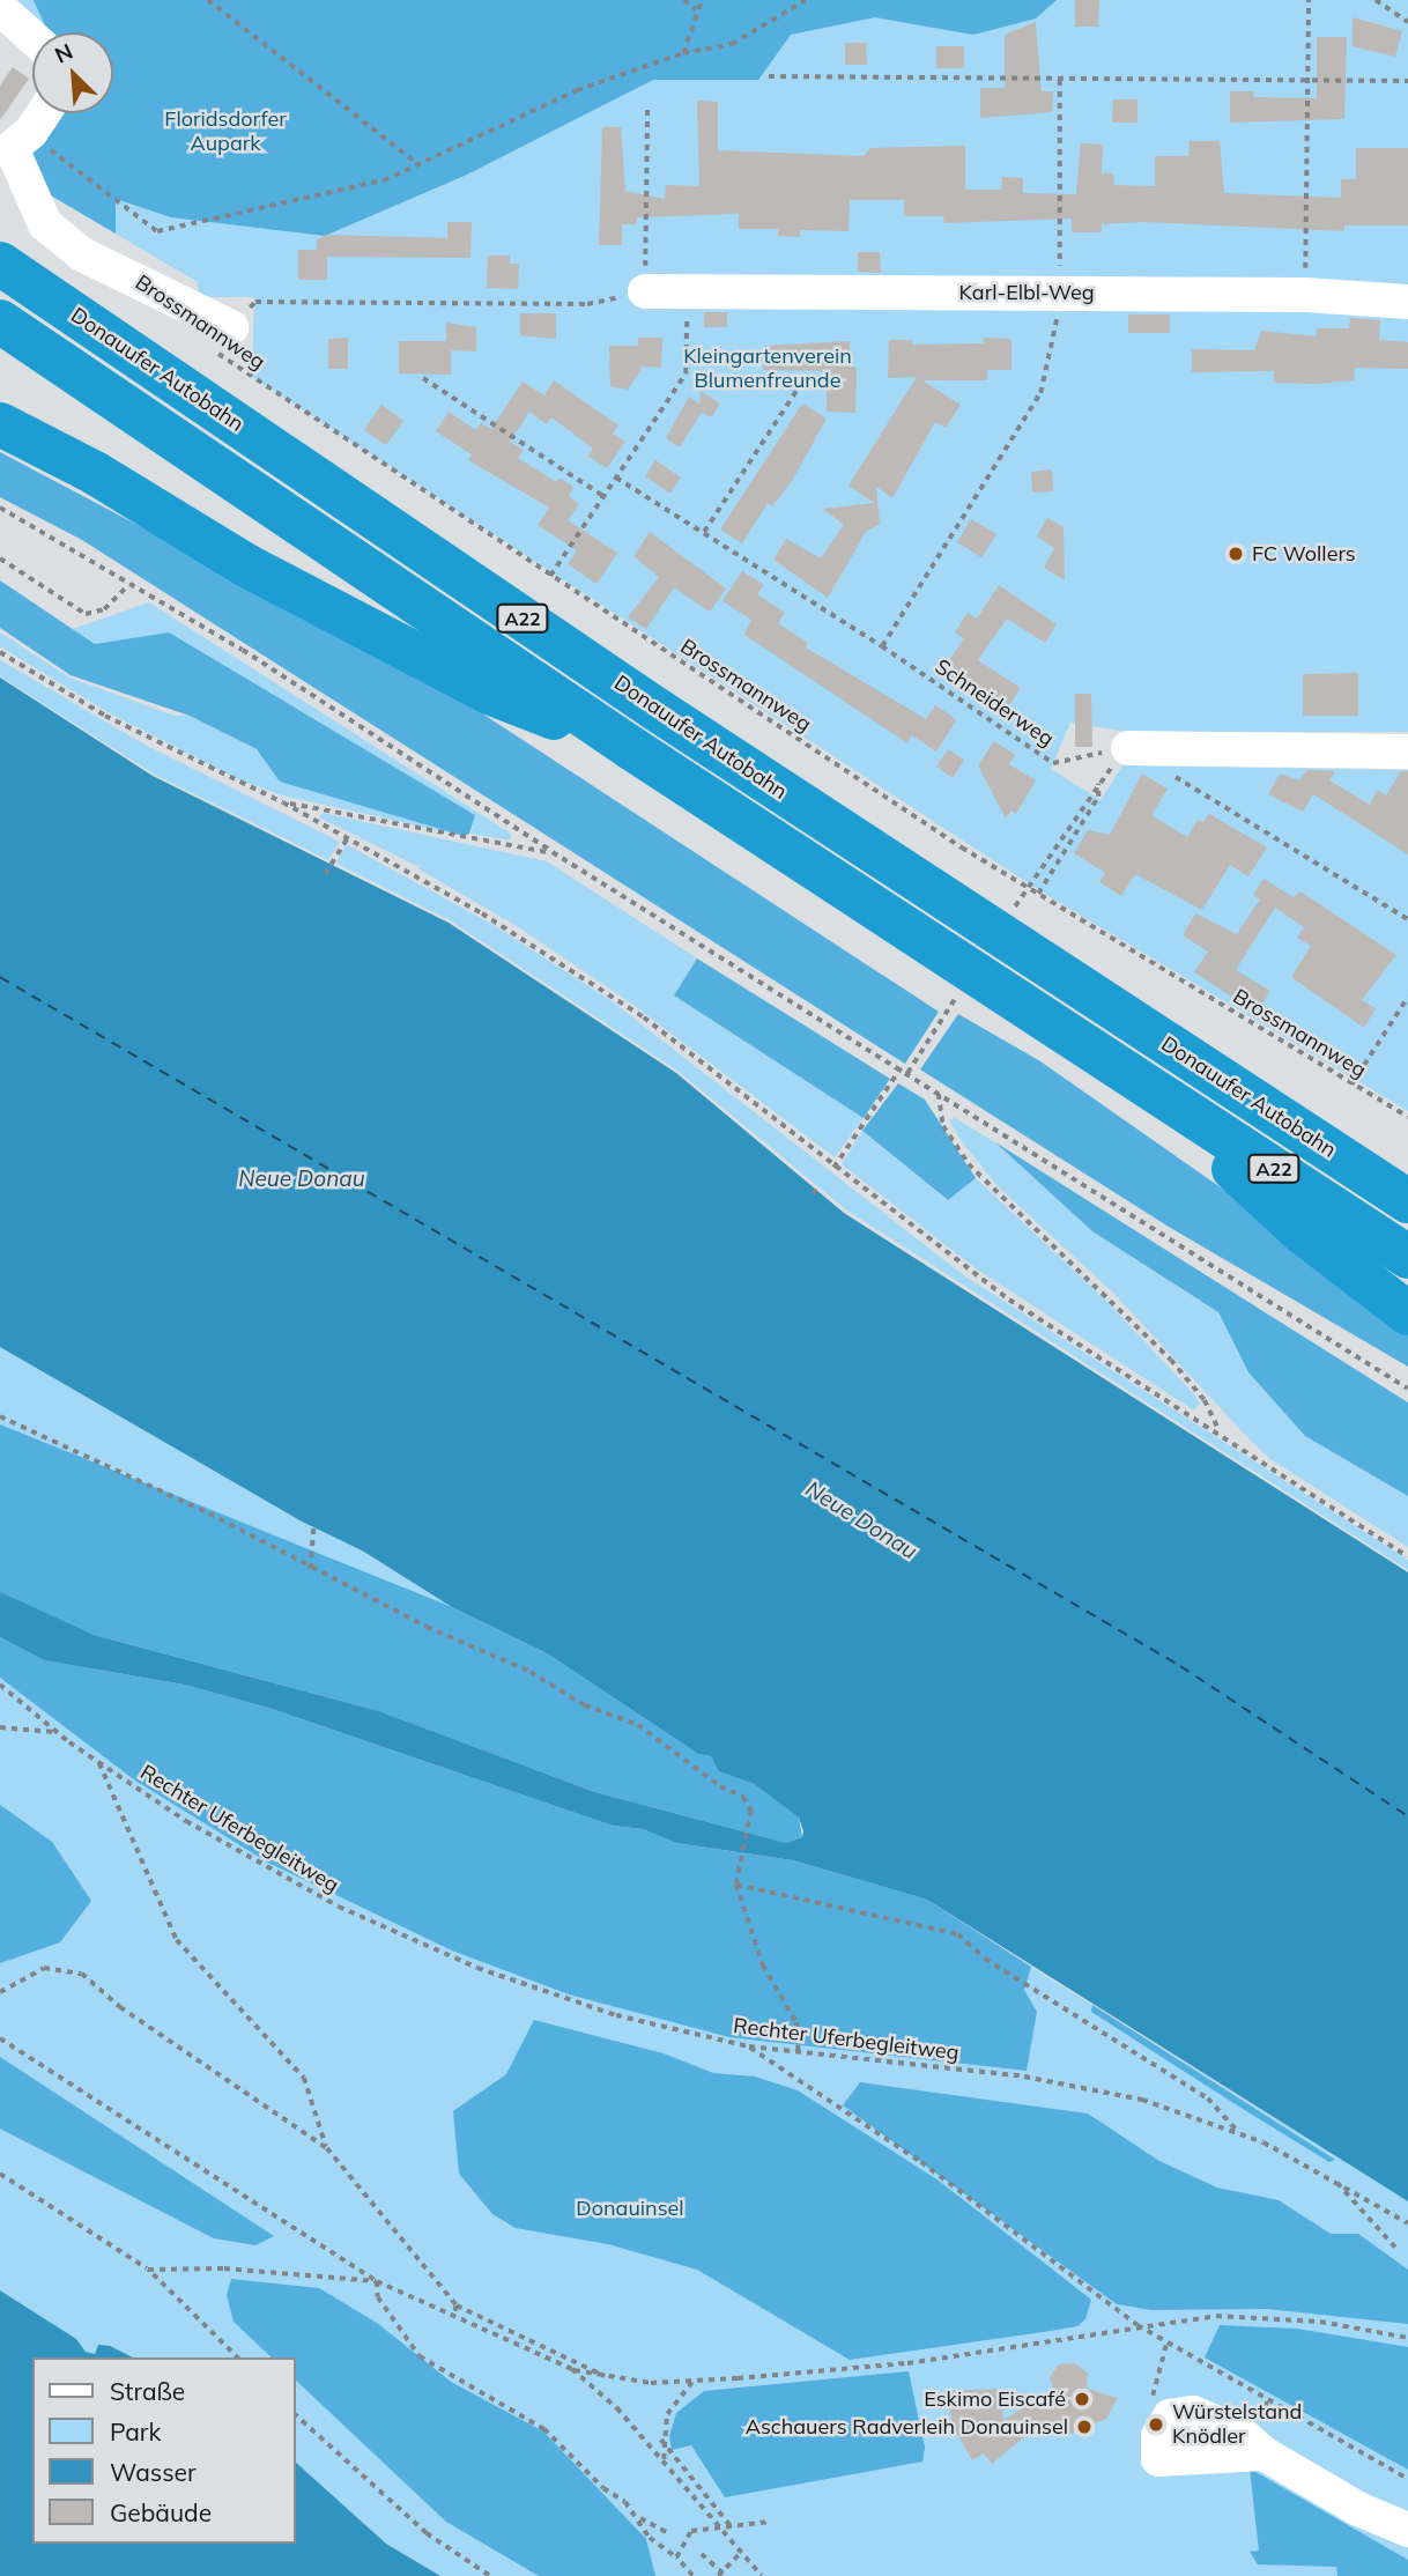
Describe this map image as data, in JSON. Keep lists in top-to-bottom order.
{
  "streets": {
    "highway": ["Donauufer Autobahn", "A22"],
    "street": ["Karl-Elbl-Weg"],
    "path": ["Brossmannweg", "Schneiderweg", "Rechter Uferbegleitweg"]
  },
  "water": ["Neue Donau"],
  "parks": ["Floridsdorfer Aupark", "Kleingartenverein Blumenfreunde", "Donauinsel"],
  "places": [
    "FC Wollers",
    "Eskimo Eiscafé",
    "Würstelstand Knödler",
    "Aschauers Radverleih Donauinsel"
  ],
  "legend": [
    "Straße",
    "Park",
    "Wasser",
    "Gebäude"
  ],
  "north": "top left"
}
